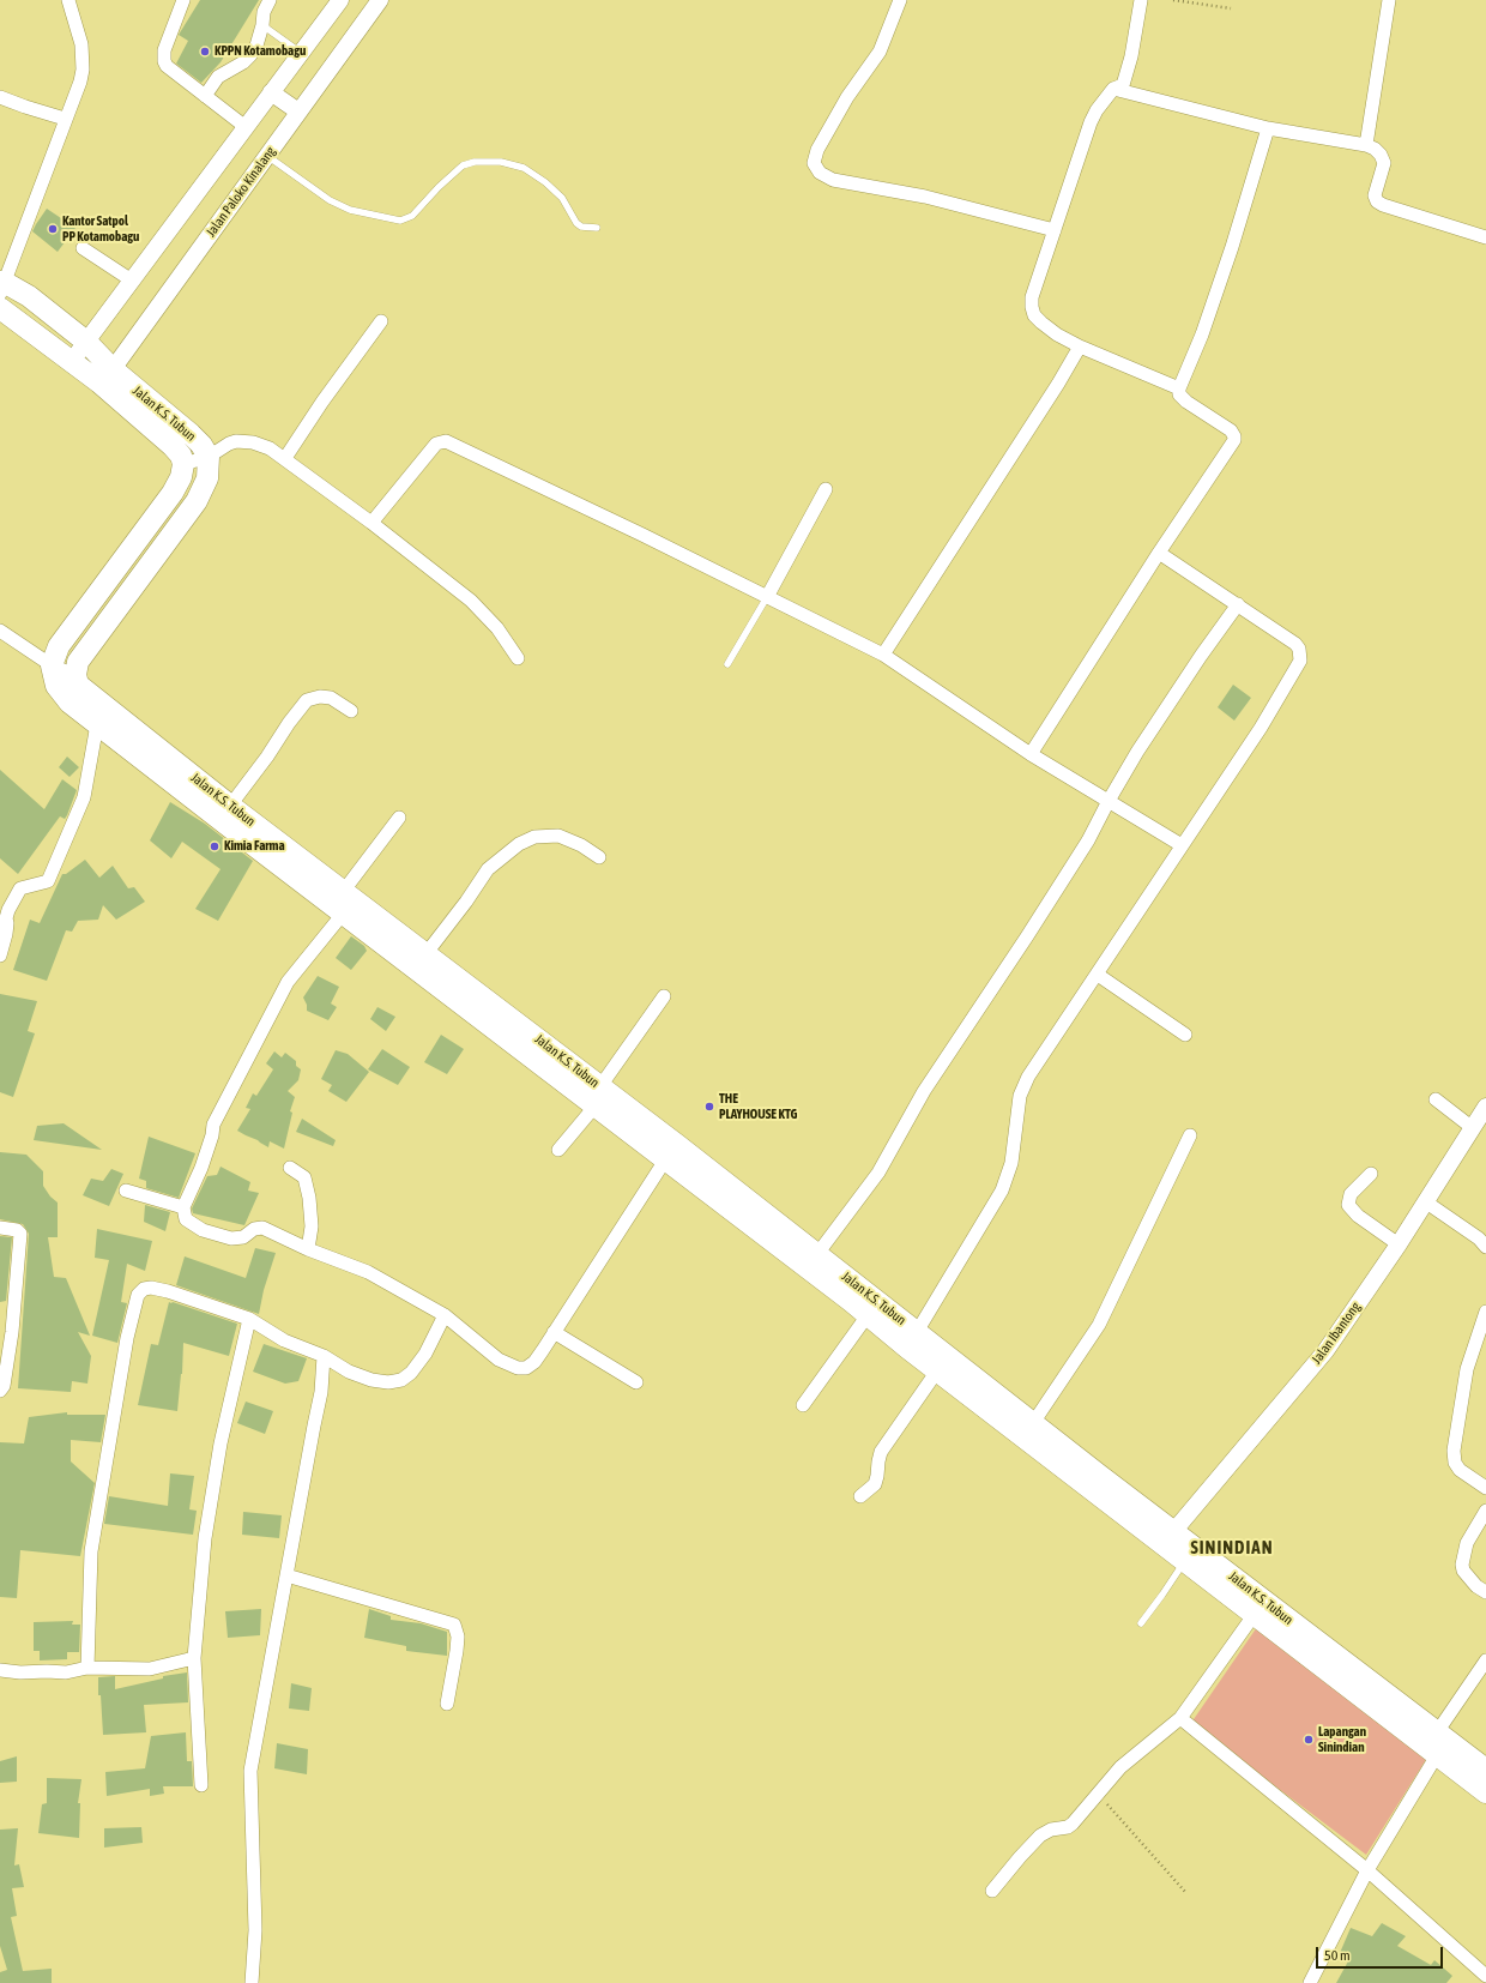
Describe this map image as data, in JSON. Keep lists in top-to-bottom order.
{
  "streets": {
    "highway": ["Jalan K.S. Tubun"],
    "street": ["Jalan Paloko Kinalang", "Jalan Ibantong"]
  },
  "crossings": [
    ["Jalan Paloko Kinalang", "Jalan K.S. Tubun"],
    ["Jalan K.S. Tubun", "Jalan Ibantong"]
  ],
  "districts": ["SININDIAN"],
  "places": [
    "KPPN Kotamobagu",
    "Kantor Satpol PP Kotamobagu",
    "Kimia Farma",
    "THE PLAYHOUSE KTG",
    "Lapangan Sinindian"
  ],
  "scale_bar": "50 m"
}
